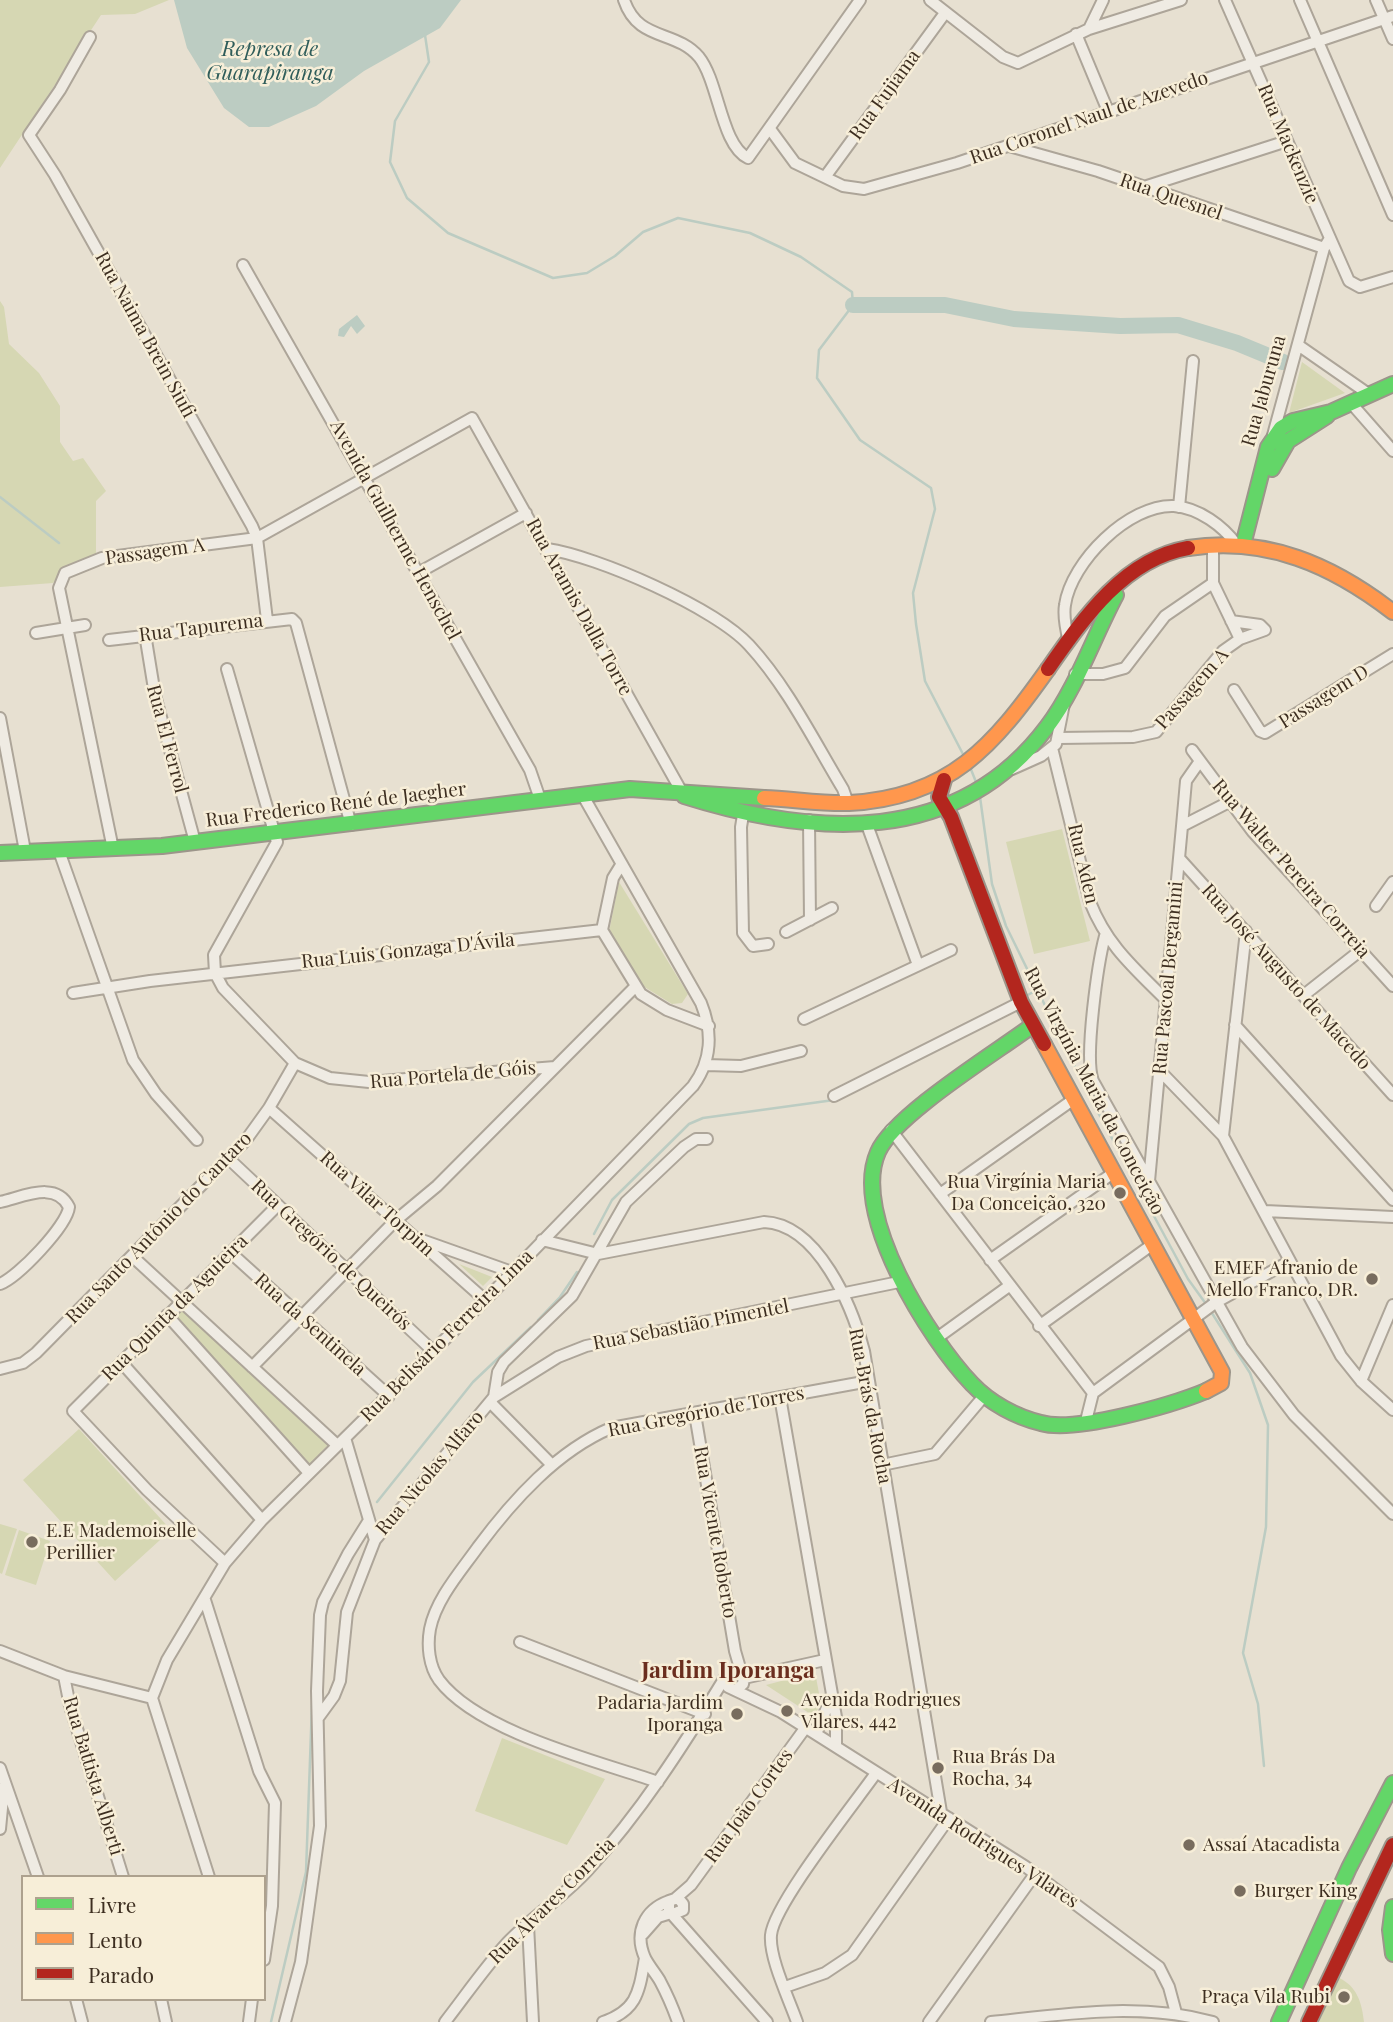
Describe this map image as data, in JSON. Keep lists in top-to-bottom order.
{
  "streets": {
    "main road": ["Rua Jaburuna", "Rua Frederico René de Jaegher", "Rua Virgínia Maria da Conceição"],
    "street": [
      "Rua Fujiama",
      "Rua Coronel Naul de Azevedo",
      "Rua Mackenzie",
      "Rua Quesnel",
      "Rua Naima Brein Siufi",
      "Avenida Guilherme Henschel",
      "Passagem A",
      "Rua Aramis Dalla Torre",
      "Rua Tapurema",
      "Passagem D",
      "Rua El Ferrol",
      "Rua Aden",
      "Rua Walter Pereira Correia",
      "Rua Luis Gonzaga D'Ávila",
      "Rua José Augusto de Macedo",
      "Rua Pascoal Bergamini",
      "Rua Portela de Góis",
      "Rua Vilar Torpim",
      "Rua Santo Antônio do Cantaro",
      "Rua Gregório de Queirós",
      "Rua Quinta da Aguieira",
      "Rua da Sentinela",
      "Rua Sebastião Pimentel",
      "Rua Belisário Ferreira Lima",
      "Rua Brás da Rocha",
      "Rua Gregório de Torres",
      "Rua Nicolas Alfaro",
      "Rua Vicente Roberto",
      "Rua Battista Alberti",
      "Rua João Cortes",
      "Avenida Rodrigues Vilares",
      "Rua Álvares Correia"
    ]
  },
  "crossings": [
    ["Rua Fujiama", "Rua Coronel Naul de Azevedo"],
    ["Rua Coronel Naul de Azevedo", "Rua Mackenzie"],
    ["Rua Coronel Naul de Azevedo", "Rua Quesnel"],
    ["Rua Mackenzie", "Rua Quesnel"],
    ["Rua Mackenzie", "Rua Jaburuna"],
    ["Rua Quesnel", "Rua Jaburuna"],
    ["Rua Naima Brein Siufi", "Passagem A"],
    ["Rua Jaburuna", "Rua Frederico René de Jaegher"],
    ["Avenida Guilherme Henschel", "Rua Aramis Dalla Torre"],
    ["Avenida Guilherme Henschel", "Rua Frederico René de Jaegher"],
    ["Passagem A", "Rua Frederico René de Jaegher"],
    ["Passagem A", "Rua Aden"],
    ["Rua Aramis Dalla Torre", "Rua Frederico René de Jaegher"],
    ["Rua Tapurema", "Rua El Ferrol"],
    ["Rua Tapurema", "Rua Frederico René de Jaegher"],
    ["Rua El Ferrol", "Rua Frederico René de Jaegher"],
    ["Rua Frederico René de Jaegher", "Rua Aden"],
    ["Rua Frederico René de Jaegher", "Rua Virgínia Maria da Conceição"],
    ["Rua Aden", "Rua Pascoal Bergamini"],
    ["Rua Aden", "Rua Virgínia Maria da Conceição"],
    ["Rua Walter Pereira Correia", "Rua Pascoal Bergamini"],
    ["Rua Luis Gonzaga D'Ávila", "Rua Portela de Góis"],
    ["Rua José Augusto de Macedo", "Rua Pascoal Bergamini"],
    ["Rua Pascoal Bergamini", "Rua Virgínia Maria da Conceição"],
    ["Rua Portela de Góis", "Rua Santo Antônio do Cantaro"],
    ["Rua Vilar Torpim", "Rua Santo Antônio do Cantaro"],
    ["Rua Vilar Torpim", "Rua Belisário Ferreira Lima"],
    ["Rua Santo Antônio do Cantaro", "Rua Gregório de Queirós"],
    ["Rua Gregório de Queirós", "Rua Quinta da Aguieira"],
    ["Rua Gregório de Queirós", "Rua Belisário Ferreira Lima"],
    ["Rua Quinta da Aguieira", "Rua da Sentinela"],
    ["Rua Quinta da Aguieira", "Rua Belisário Ferreira Lima"],
    ["Rua da Sentinela", "Rua Belisário Ferreira Lima"],
    ["Rua Sebastião Pimentel", "Rua Brás da Rocha"],
    ["Rua Sebastião Pimentel", "Rua Nicolas Alfaro"],
    ["Rua Belisário Ferreira Lima", "Rua Brás da Rocha"],
    ["Rua Brás da Rocha", "Rua Gregório de Torres"],
    ["Rua Brás da Rocha", "Rua Nicolas Alfaro"],
    ["Rua Brás da Rocha", "Avenida Rodrigues Vilares"],
    ["Rua Gregório de Torres", "Rua Vicente Roberto"],
    ["Rua Gregório de Torres", "Rua Álvares Correia"],
    ["Rua Vicente Roberto", "Avenida Rodrigues Vilares"],
    ["Rua Vicente Roberto", "Rua Álvares Correia"],
    ["Rua João Cortes", "Avenida Rodrigues Vilares"],
    ["Avenida Rodrigues Vilares", "Rua Álvares Correia"]
  ],
  "districts": ["Jardim Iporanga"],
  "water": ["Represa de Guarapiranga"],
  "places": [
    "Rua Virgínia Maria Da Conceição, 320",
    "EMEF Afranio de Mello Franco, DR.",
    "E.E Mademoiselle Perillier",
    "Avenida Rodrigues Vilares, 442",
    "Padaria Jardim Iporanga",
    "Rua Brás Da Rocha, 34",
    "Assaí Atacadista",
    "Burger King",
    "Praça Vila Rubi"
  ],
  "legend": ["Livre", "Lento", "Parado"]
}
